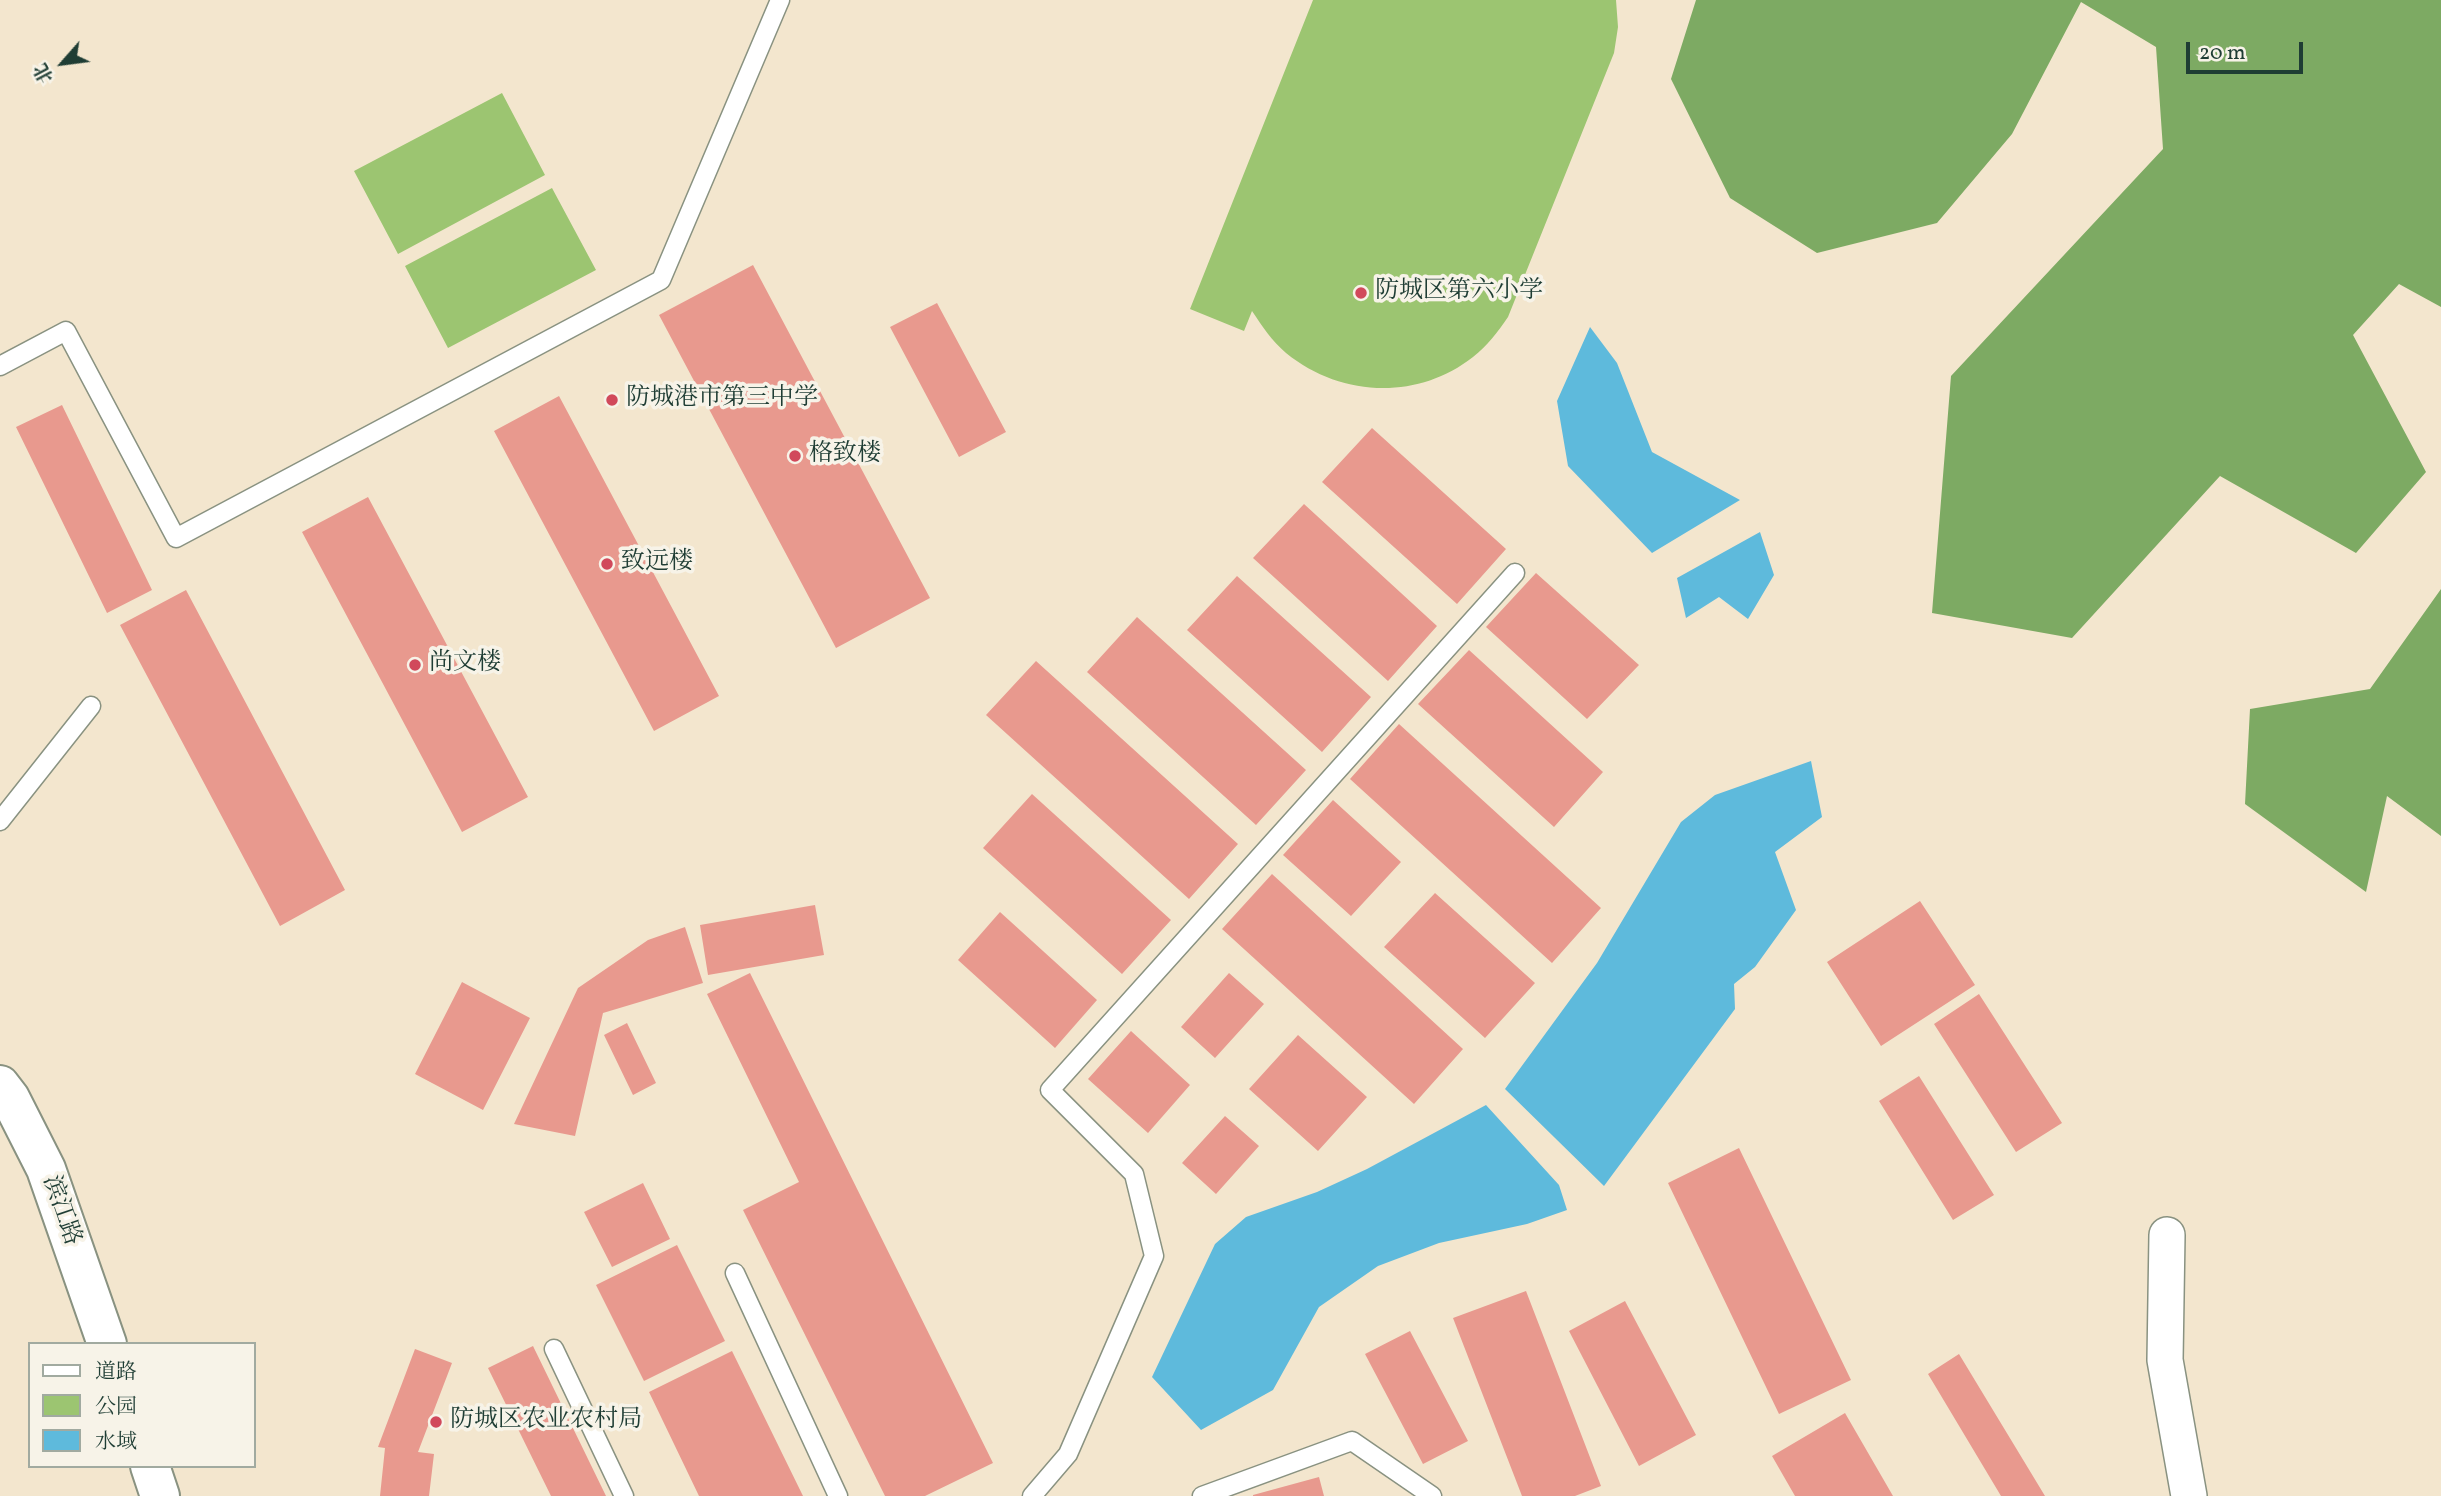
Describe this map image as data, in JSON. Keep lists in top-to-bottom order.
{
  "streets": {
    "street": ["滨江路"]
  },
  "places": [
    "防城区第六小学",
    "防城港市第三中学",
    "格致楼",
    "致远楼",
    "尚文楼",
    "防城区农业农村局"
  ],
  "legend": ["道路", "公园", "水域"],
  "scale_bar": "20 m",
  "north": "bottom left"
}
